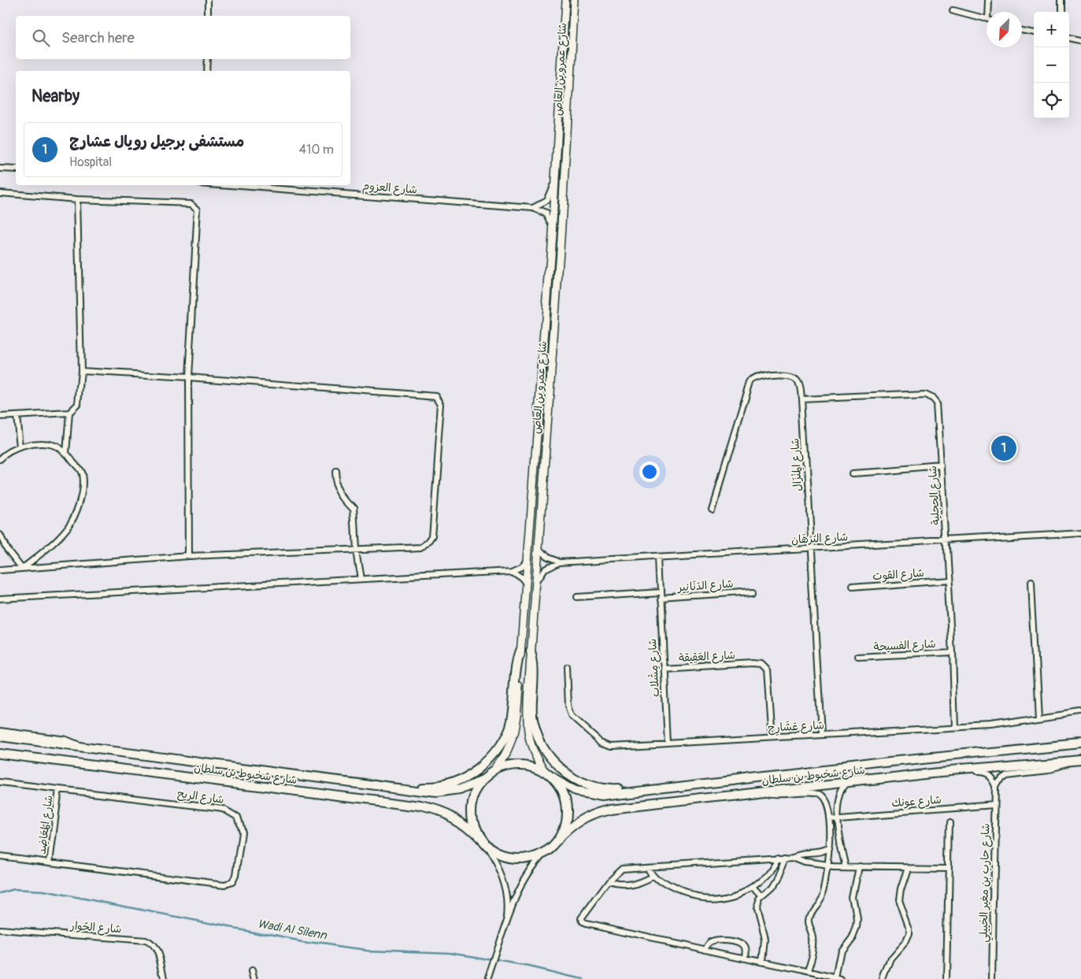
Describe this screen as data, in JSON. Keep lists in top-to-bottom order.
{
  "streets": {
    "main road": ["شارع عمرو بن العاص", "شارع شخبوط بن سلطان"],
    "street": [
      "شارع العزوم",
      "شارع المِنْزَال",
      "شارع الحجلية",
      "شارع البُرْهَان",
      "شارع القوت",
      "شارع الدَنَانِير",
      "شارع الفسيحة",
      "شارع العَقِيقة",
      "شارع مِشْلاب",
      "شارع عَشَارِج",
      "شارع الريح",
      "شارع عونك",
      "شارع المُعَاضِد",
      "شارع حارب بن مغير الخييلي",
      "شارع الحُوار"
    ]
  },
  "crossings": [
    ["شارع عمرو بن العاص", "شارع العزوم"],
    ["شارع عمرو بن العاص", "شارع البُرْهَان"],
    ["شارع عمرو بن العاص", "شارع شخبوط بن سلطان"],
    ["شارع المِنْزَال", "شارع الحجلية"],
    ["شارع المِنْزَال", "شارع البُرْهَان"],
    ["شارع المِنْزَال", "شارع عَشَارِج"],
    ["شارع الحجلية", "شارع البُرْهَان"],
    ["شارع الحجلية", "شارع القوت"],
    ["شارع الحجلية", "شارع الفسيحة"],
    ["شارع الحجلية", "شارع عَشَارِج"],
    ["شارع البُرْهَان", "شارع مِشْلاب"],
    ["شارع الدَنَانِير", "شارع مِشْلاب"],
    ["شارع العَقِيقة", "شارع مِشْلاب"],
    ["شارع العَقِيقة", "شارع عَشَارِج"],
    ["شارع مِشْلاب", "شارع عَشَارِج"],
    ["شارع الريح", "شارع المُعَاضِد"],
    ["شارع عونك", "شارع حارب بن مغير الخييلي"]
  ],
  "water": ["Wadi Al Silenn"],
  "north": "bottom left",
  "page": {
    "map_buttons": ["+", "−"],
    "search": "Search here",
    "heading": "Nearby",
    "list": [
      {
        "mark": "1",
        "name": "مستشفى برجيل رويال عشارج",
        "note": "Hospital",
        "value": "410 m"
      }
    ],
    "pins": "1"
  }
}
